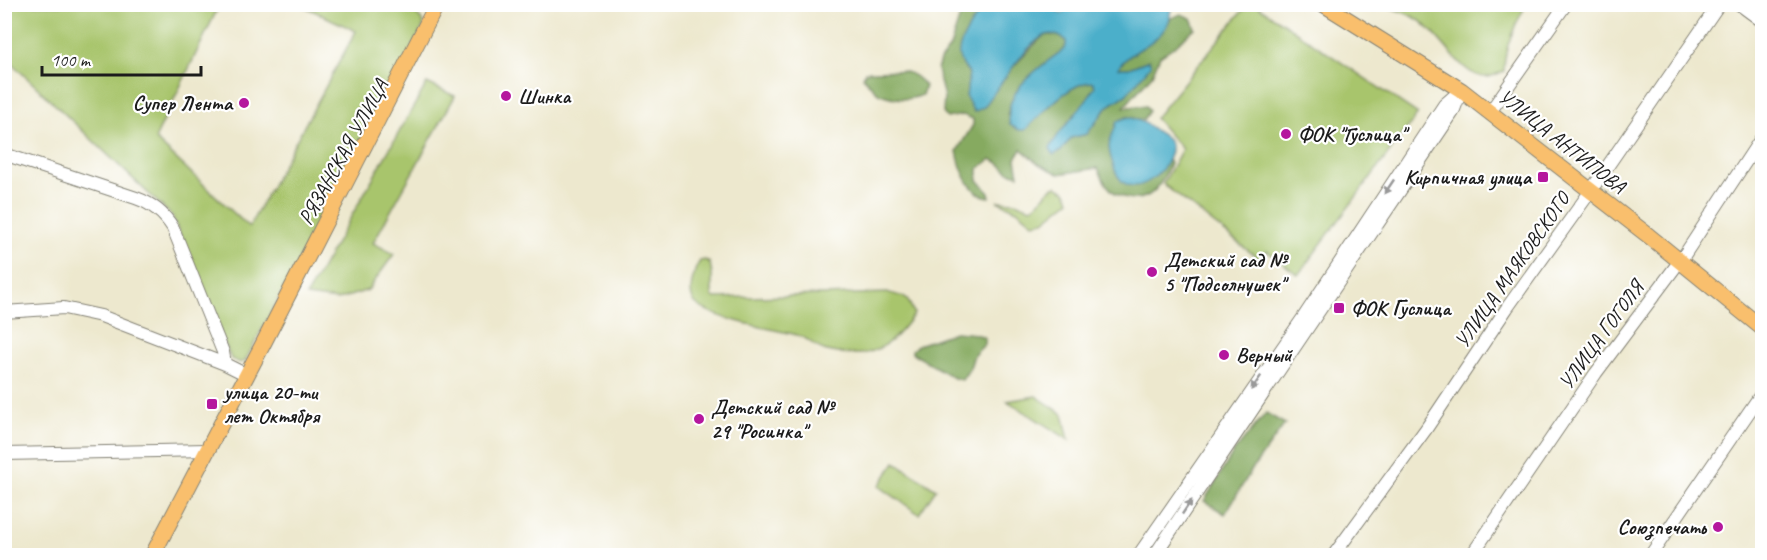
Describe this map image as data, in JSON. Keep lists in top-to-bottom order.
{
  "streets": {
    "main road": ["УЛИЦА АНТИПОВА", "РЯЗАНСКАЯ УЛИЦА"],
    "street": ["УЛИЦА МАЯКОВСКОГО", "УЛИЦА ГОГОЛЯ"]
  },
  "crossings": [
    ["УЛИЦА АНТИПОВА", "УЛИЦА МАЯКОВСКОГО"],
    ["УЛИЦА АНТИПОВА", "УЛИЦА ГОГОЛЯ"]
  ],
  "places": {
    "other": [
      "Шинка",
      "Супер Лента",
      "ФОК \"Гуслица\"",
      "Детский сад № 5 \"Подсолнушек\"",
      "Верный",
      "Детский сад № 29 \"Росинка\"",
      "Союзпечать"
    ],
    "transit": ["Кирпичная улица", "ФОК Гуслица", "улица 20-ти лет Октября"]
  },
  "scale_bar": "100 m"
}
